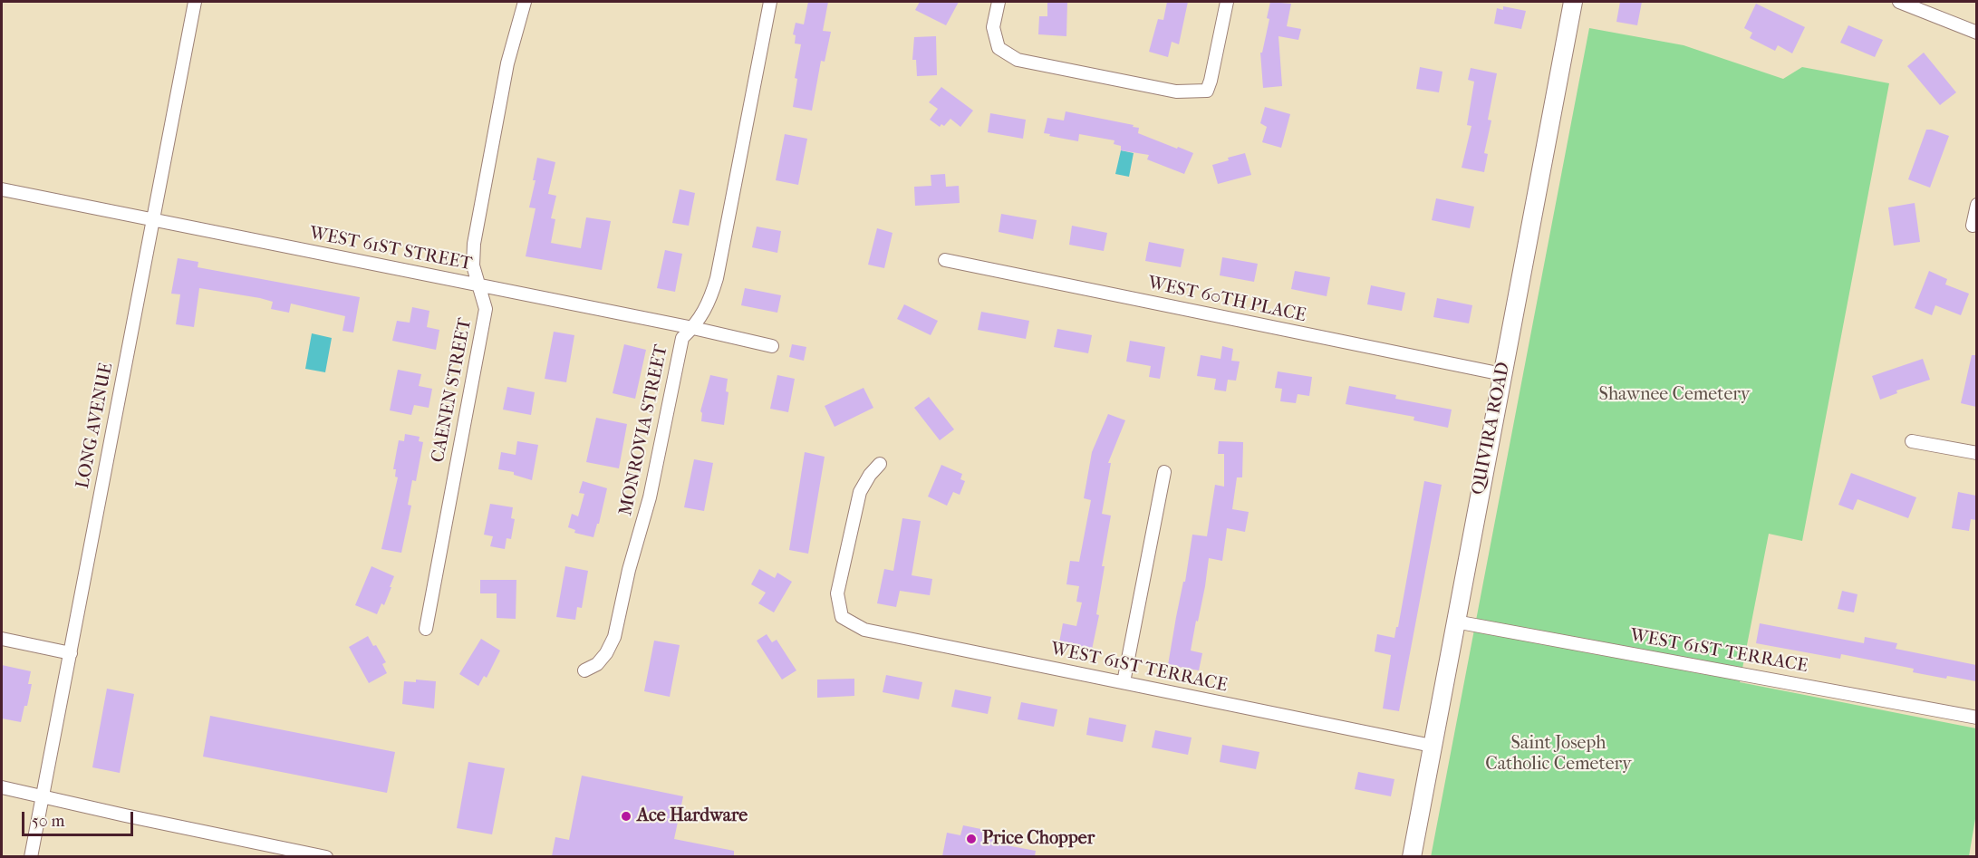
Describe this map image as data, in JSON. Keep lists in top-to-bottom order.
{
  "streets": {
    "main road": ["QUIVIRA ROAD"],
    "street": [
      "WEST 61ST STREET",
      "WEST 60TH PLACE",
      "CAENEN STREET",
      "LONG AVENUE",
      "MONROVIA STREET",
      "WEST 61ST TERRACE"
    ]
  },
  "crossings": [
    ["WEST 61ST STREET", "CAENEN STREET"],
    ["WEST 61ST STREET", "LONG AVENUE"],
    ["WEST 61ST STREET", "MONROVIA STREET"],
    ["WEST 60TH PLACE", "QUIVIRA ROAD"],
    ["QUIVIRA ROAD", "WEST 61ST TERRACE"]
  ],
  "parks": ["Shawnee Cemetery", "Saint Joseph Catholic Cemetery"],
  "places": ["Ace Hardware", "Price Chopper"],
  "scale_bar": "50 m"
}
